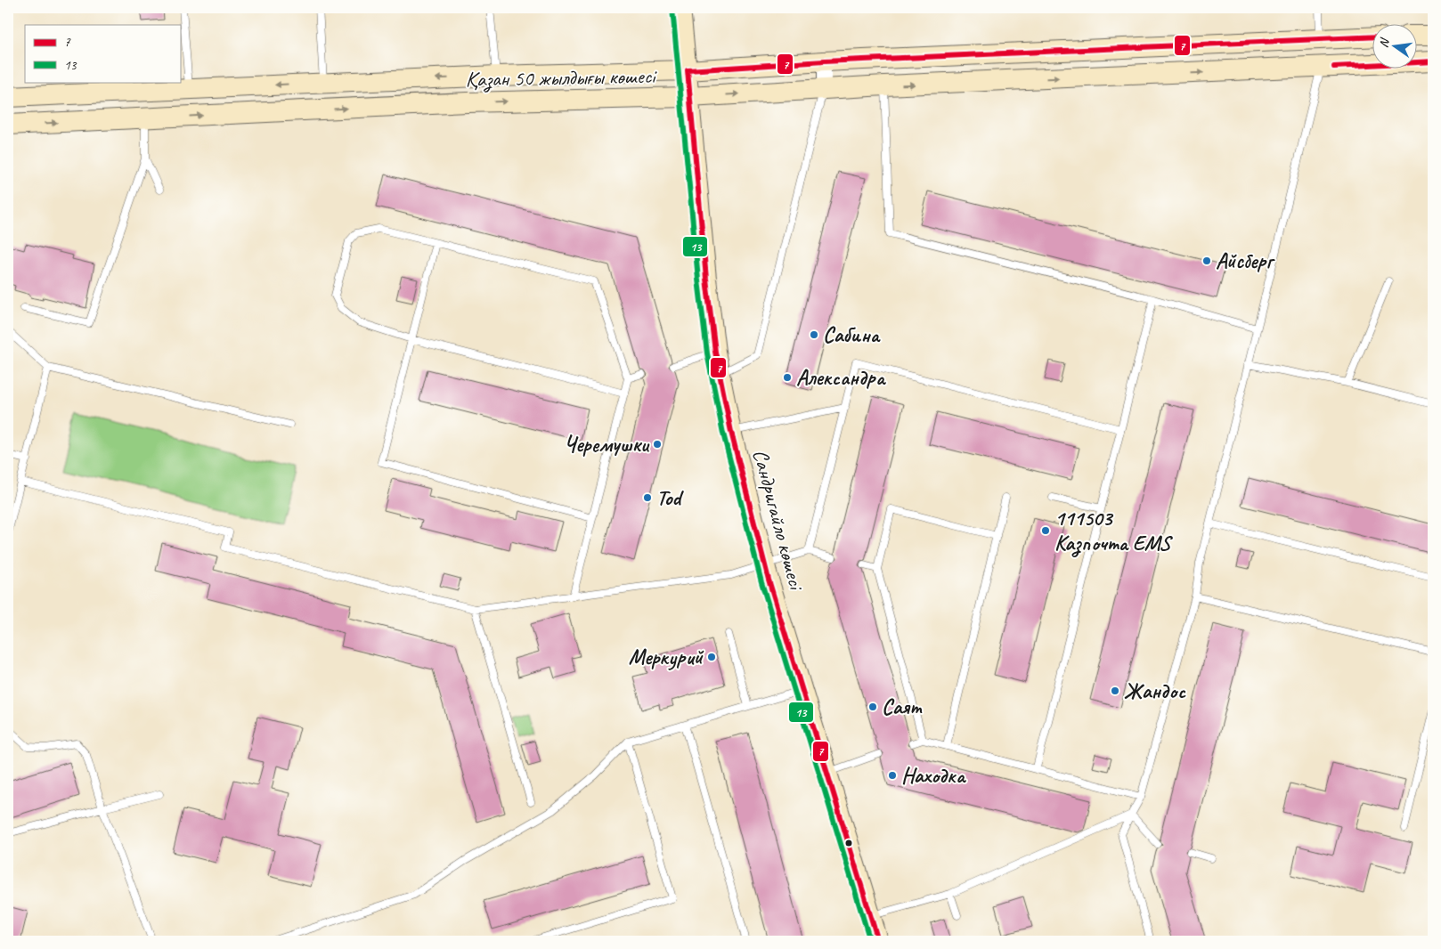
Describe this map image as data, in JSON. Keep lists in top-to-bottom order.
{
  "streets": {
    "street": ["Қазан 50 жылдығы көшесі", "Сандригайло көшесі"]
  },
  "crossings": [
    ["Қазан 50 жылдығы көшесі", "Сандригайло көшесі"]
  ],
  "places": [
    "Айсберг",
    "Сабина",
    "Александра",
    "Черемушки",
    "Tod",
    "111503 Казпочта EMS",
    "Меркурий",
    "Жандос",
    "Саят",
    "Находка"
  ],
  "lines": ["transit line 13", "transit line 7"],
  "legend": ["7", "13"],
  "north": "left"
}
